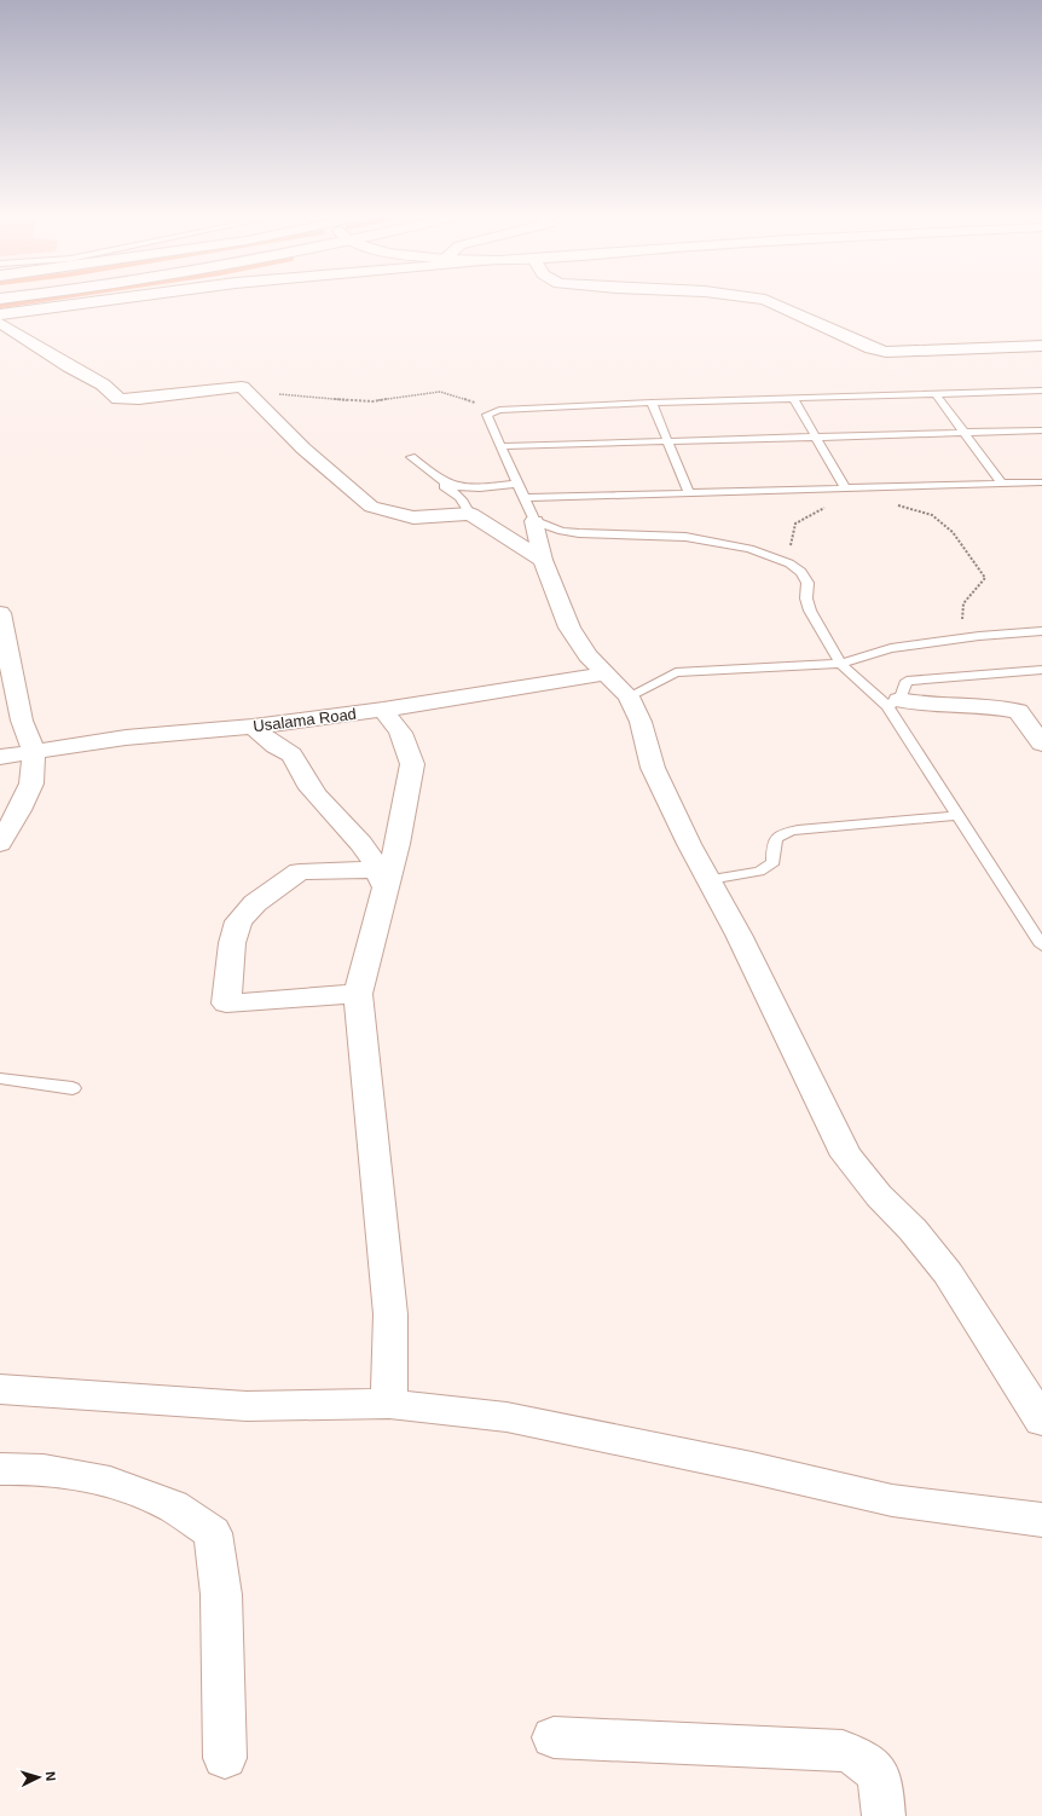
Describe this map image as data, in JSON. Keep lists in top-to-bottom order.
{
  "streets": {
    "main road": ["Usalama Road"]
  },
  "north": "right"
}
